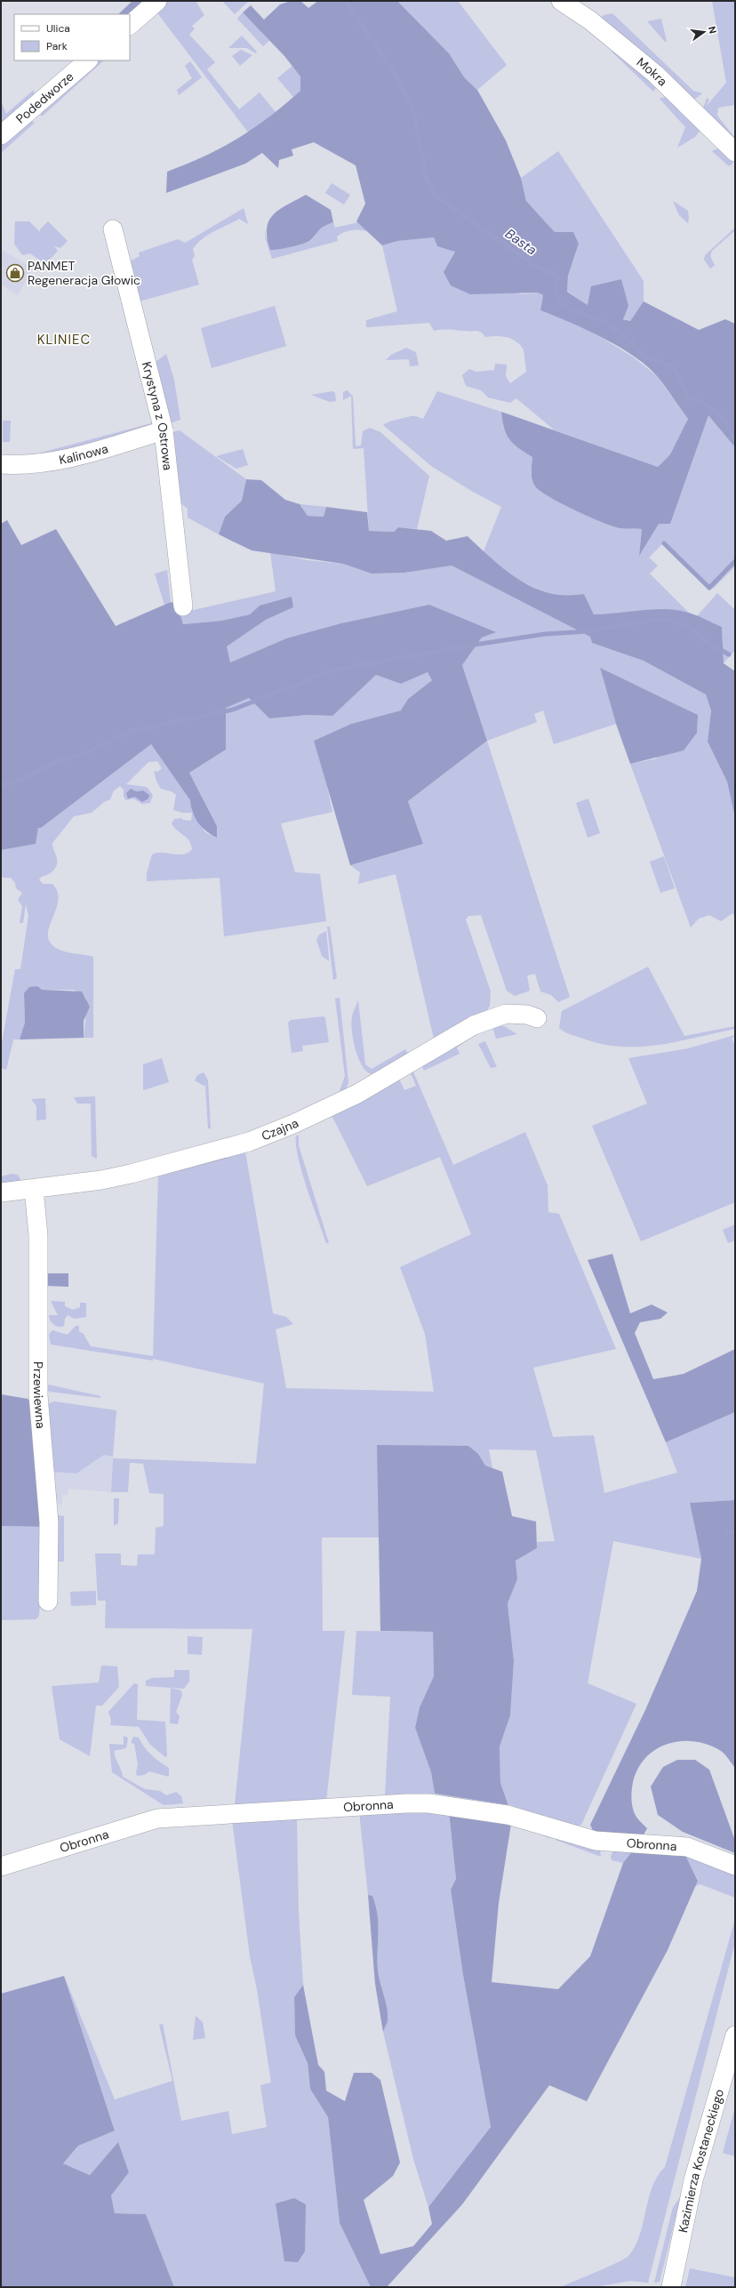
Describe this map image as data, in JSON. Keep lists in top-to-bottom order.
{
  "streets": {
    "street": [
      "Mokra",
      "Podedworze",
      "Krystyna z Ostrowa",
      "Kalinowa",
      "Czajna",
      "Przewiewna",
      "Obronna",
      "Kazimierza Kostaneckiego"
    ]
  },
  "crossings": [
    ["Krystyna z Ostrowa", "Kalinowa"],
    ["Czajna", "Przewiewna"]
  ],
  "districts": ["KLINIEC"],
  "water": ["Basta"],
  "places": {
    "shop": ["PANMET Regeneracja Głowic"]
  },
  "legend": ["Ulica", "Park"],
  "north": "right"
}
